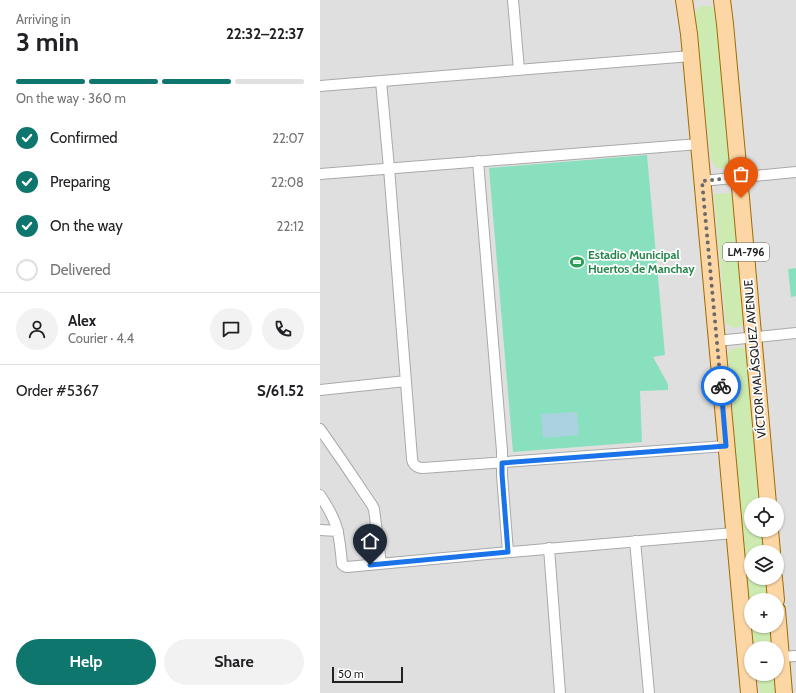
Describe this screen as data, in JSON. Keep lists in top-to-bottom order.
{
  "streets": {
    "main road": ["LM-796", "VÍCTOR MALÁSQUEZ AVENUE"]
  },
  "places": {
    "sports": ["Estadio Municipal Huertos de Manchay"]
  },
  "scale_bar": "50 m",
  "page": {
    "heading": ["3 min", "Arriving in", "22:32–22:37"],
    "panel": [
      "Alex",
      "Courier · 4.4",
      "Order #5367",
      "S/61.52"
    ],
    "bar": "On the way · 360 m",
    "list": [
      ["Confirmed", "22:07"],
      ["Preparing", "22:08"],
      ["On the way", "22:12"],
      "Delivered"
    ],
    "map_buttons": ["+", "−"],
    "buttons": ["Help", "Share"],
    "scale": "50 m"
  }
}
